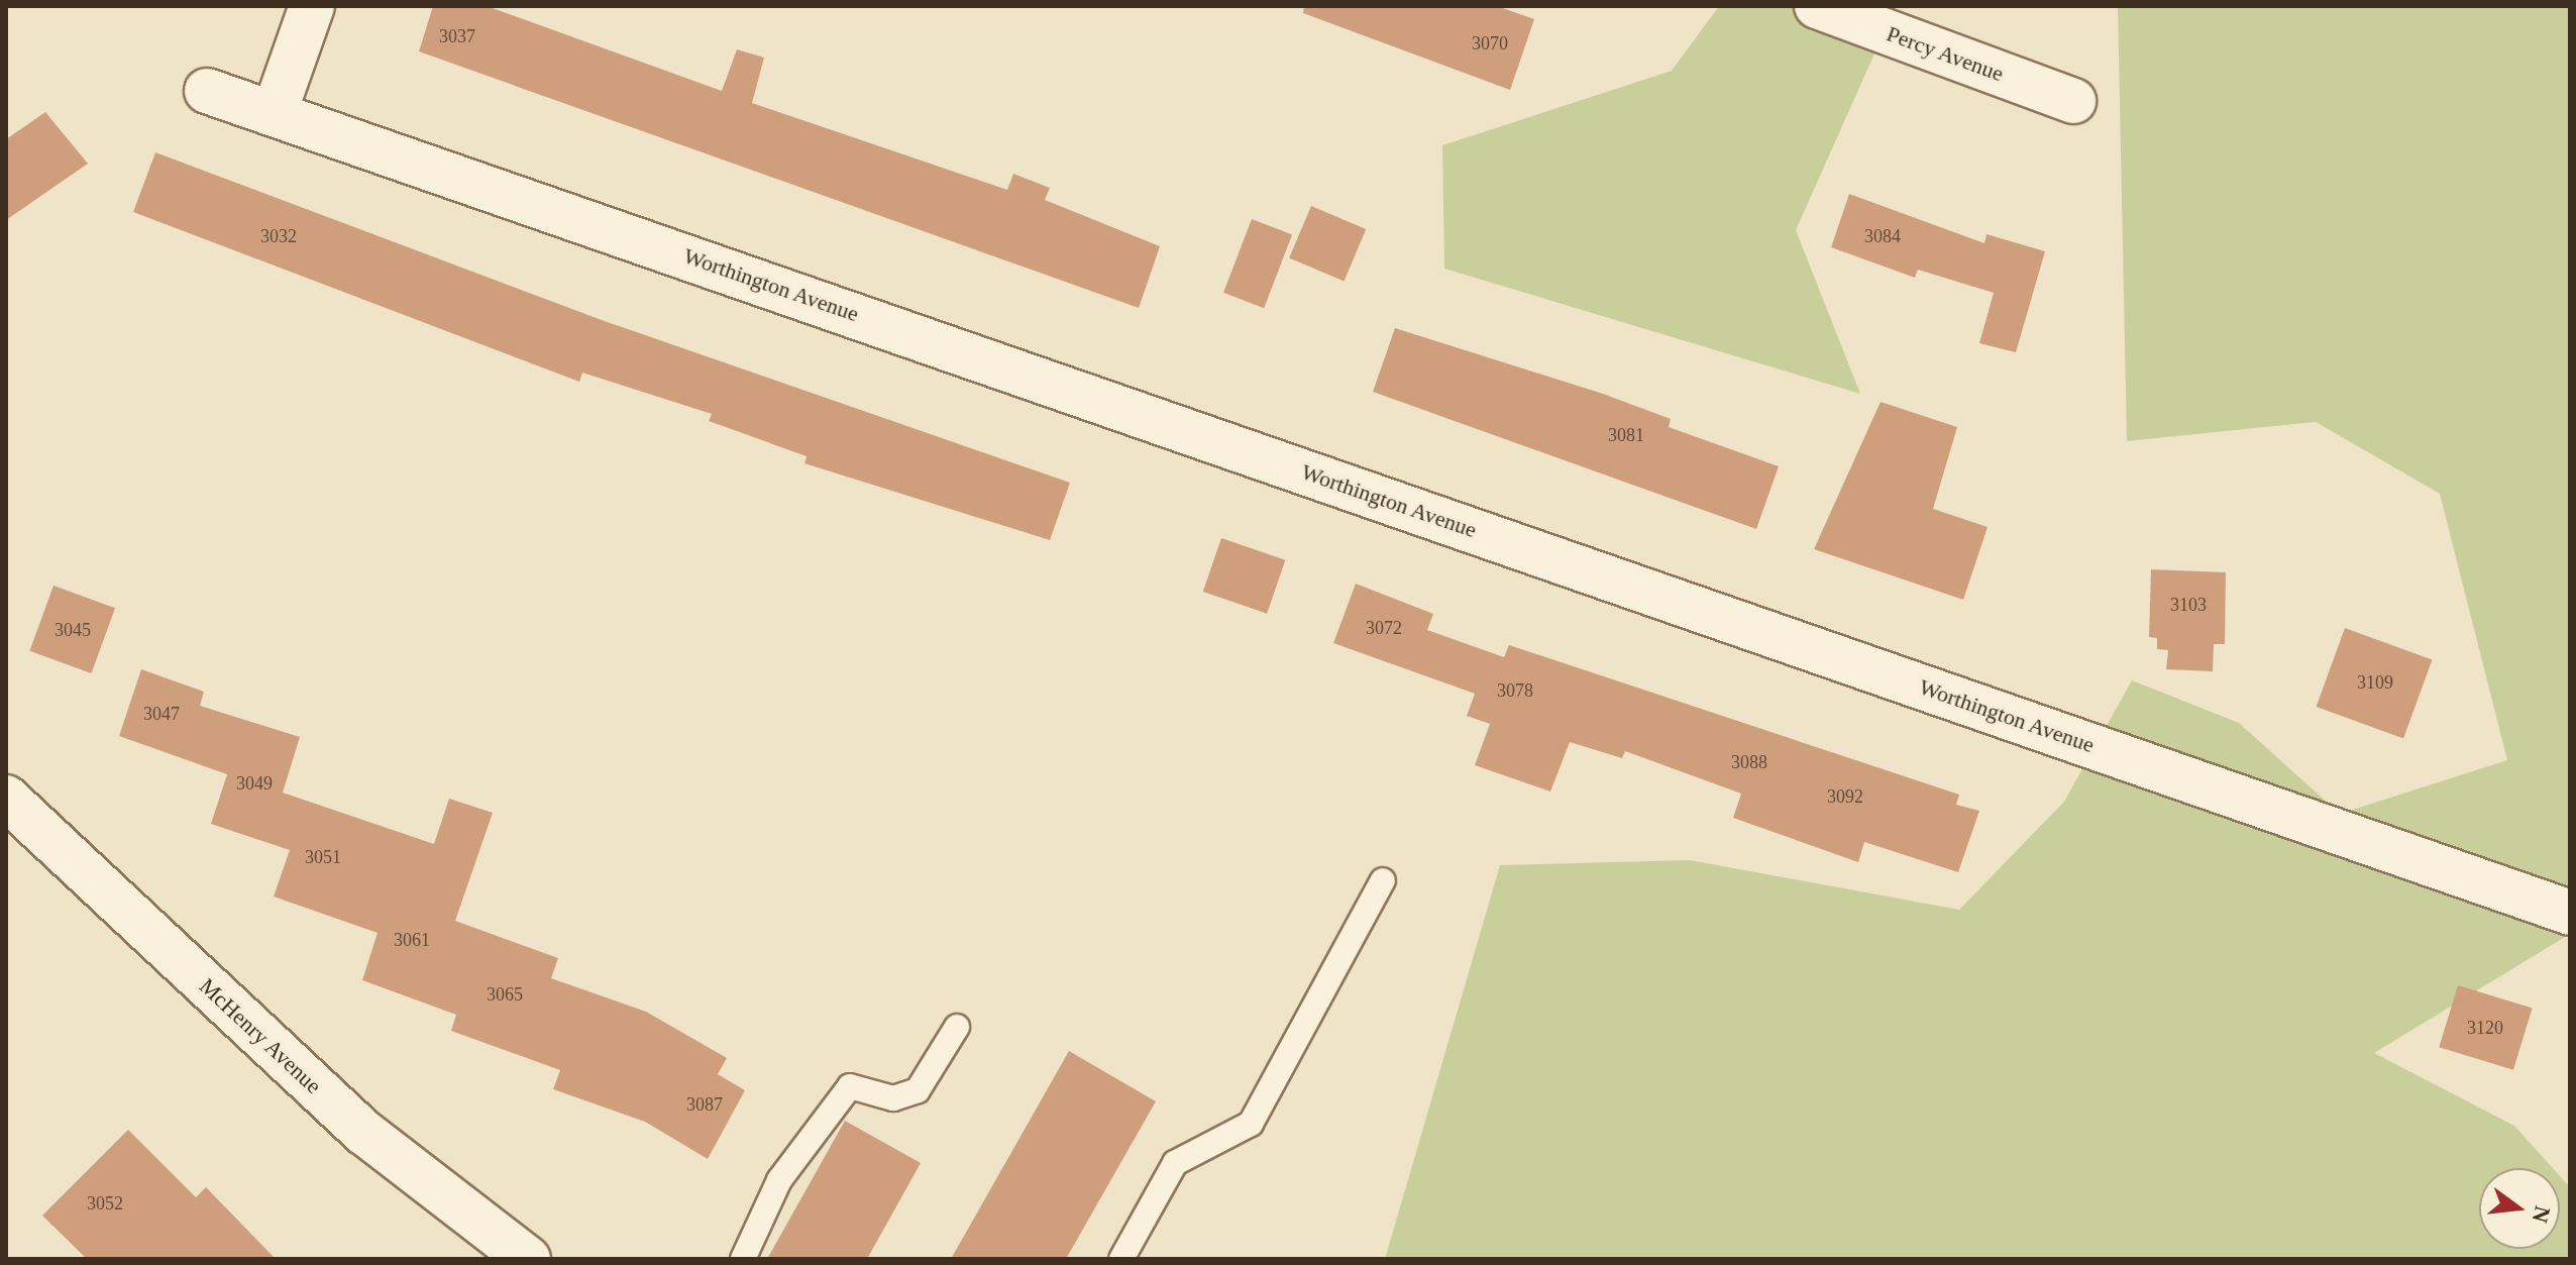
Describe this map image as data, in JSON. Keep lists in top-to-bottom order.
{
  "streets": {
    "street": ["Percy Avenue", "Worthington Avenue", "McHenry Avenue"]
  },
  "house_numbers": [
    "3037",
    "3070",
    "3032",
    "3084",
    "3081",
    "3103",
    "3072",
    "3045",
    "3109",
    "3078",
    "3047",
    "3088",
    "3049",
    "3092",
    "3051",
    "3061",
    "3065",
    "3120",
    "3087",
    "3052"
  ],
  "north": "right"
}
